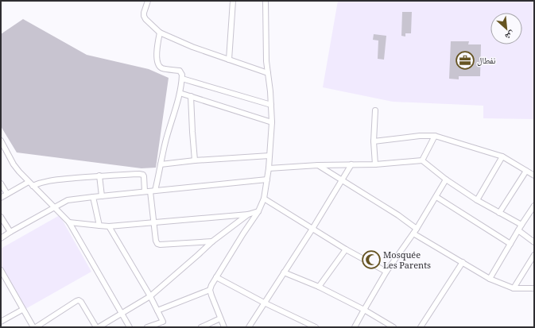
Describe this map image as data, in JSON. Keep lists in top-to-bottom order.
{
  "places": {
    "office": ["نفطال"],
    "mosque": ["Mosquée Les Parents"]
  },
  "north": "bottom right"
}
